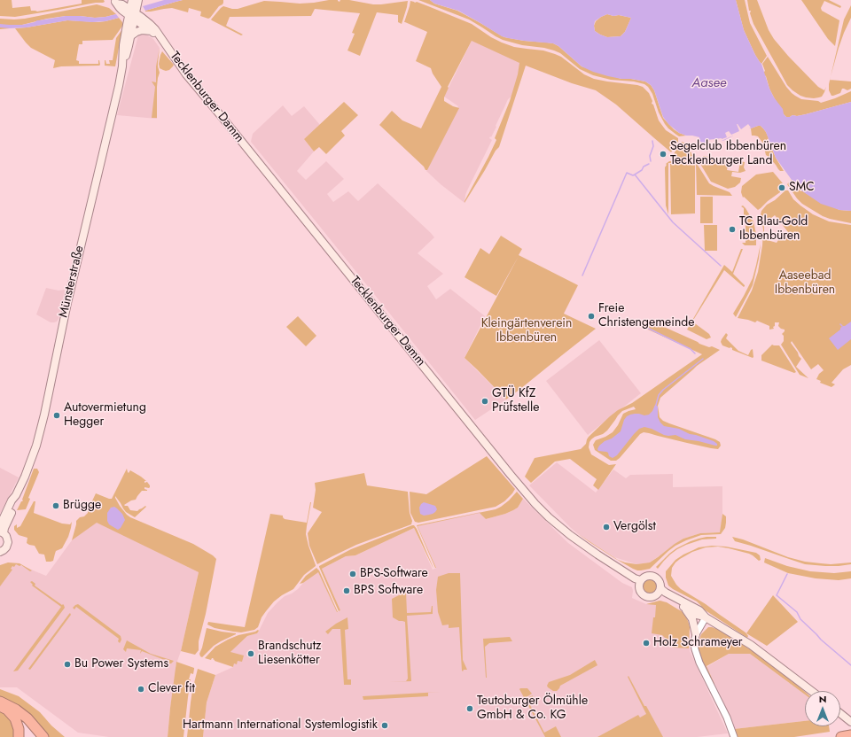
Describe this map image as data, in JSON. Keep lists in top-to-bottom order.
{
  "streets": {
    "main road": ["Tecklenburger Damm", "Münsterstraße"]
  },
  "crossings": [
    ["Tecklenburger Damm", "Münsterstraße"]
  ],
  "water": ["Aasee"],
  "parks": ["Aaseebad Ibbenbüren", "Kleingärtenverein Ibbenbüren"],
  "places": [
    "Segelclub Ibbenbüren Tecklenburger Land",
    "SMC",
    "TC Blau-Gold Ibbenbüren",
    "Freie Christengemeinde",
    "GTÜ KfZ Prüfstelle",
    "Autovermietung Hegger",
    "Brügge",
    "Vergölst",
    "BPS-Software",
    "BPS Software",
    "Holz Schrameyer",
    "Brandschutz Liesenkötter",
    "Bu Power Systems",
    "Clever fit",
    "Teutoburger Ölmühle GmbH & Co. KG",
    "Hartmann International Systemlogistik"
  ],
  "north": "top"
}
